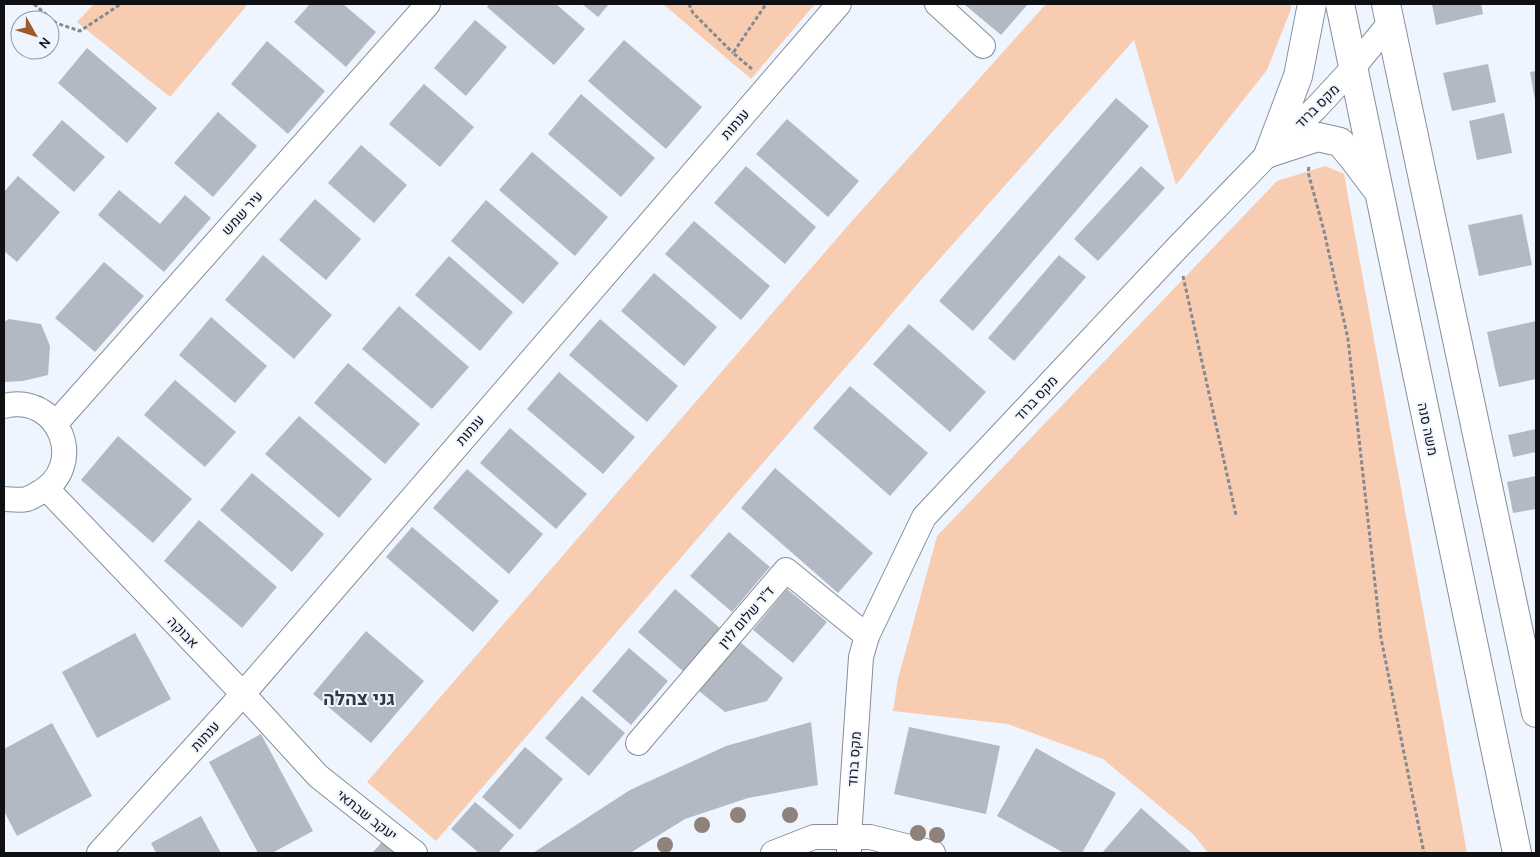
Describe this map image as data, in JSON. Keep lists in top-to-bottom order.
{
  "streets": {
    "main road": ["משה סנה"],
    "street": [
      "מקס ברוד",
      "ענתות",
      "עיר שמש",
      "ד\"ר שלום לוין",
      "אבוקה",
      "יעקב שבתאי"
    ]
  },
  "crossings": [
    ["מקס ברוד", "משה סנה"],
    ["מקס ברוד", "ד\"ר שלום לוין"],
    ["ענתות", "אבוקה"],
    ["אבוקה", "יעקב שבתאי"]
  ],
  "districts": ["גני צהלה"],
  "north": "bottom right"
}
